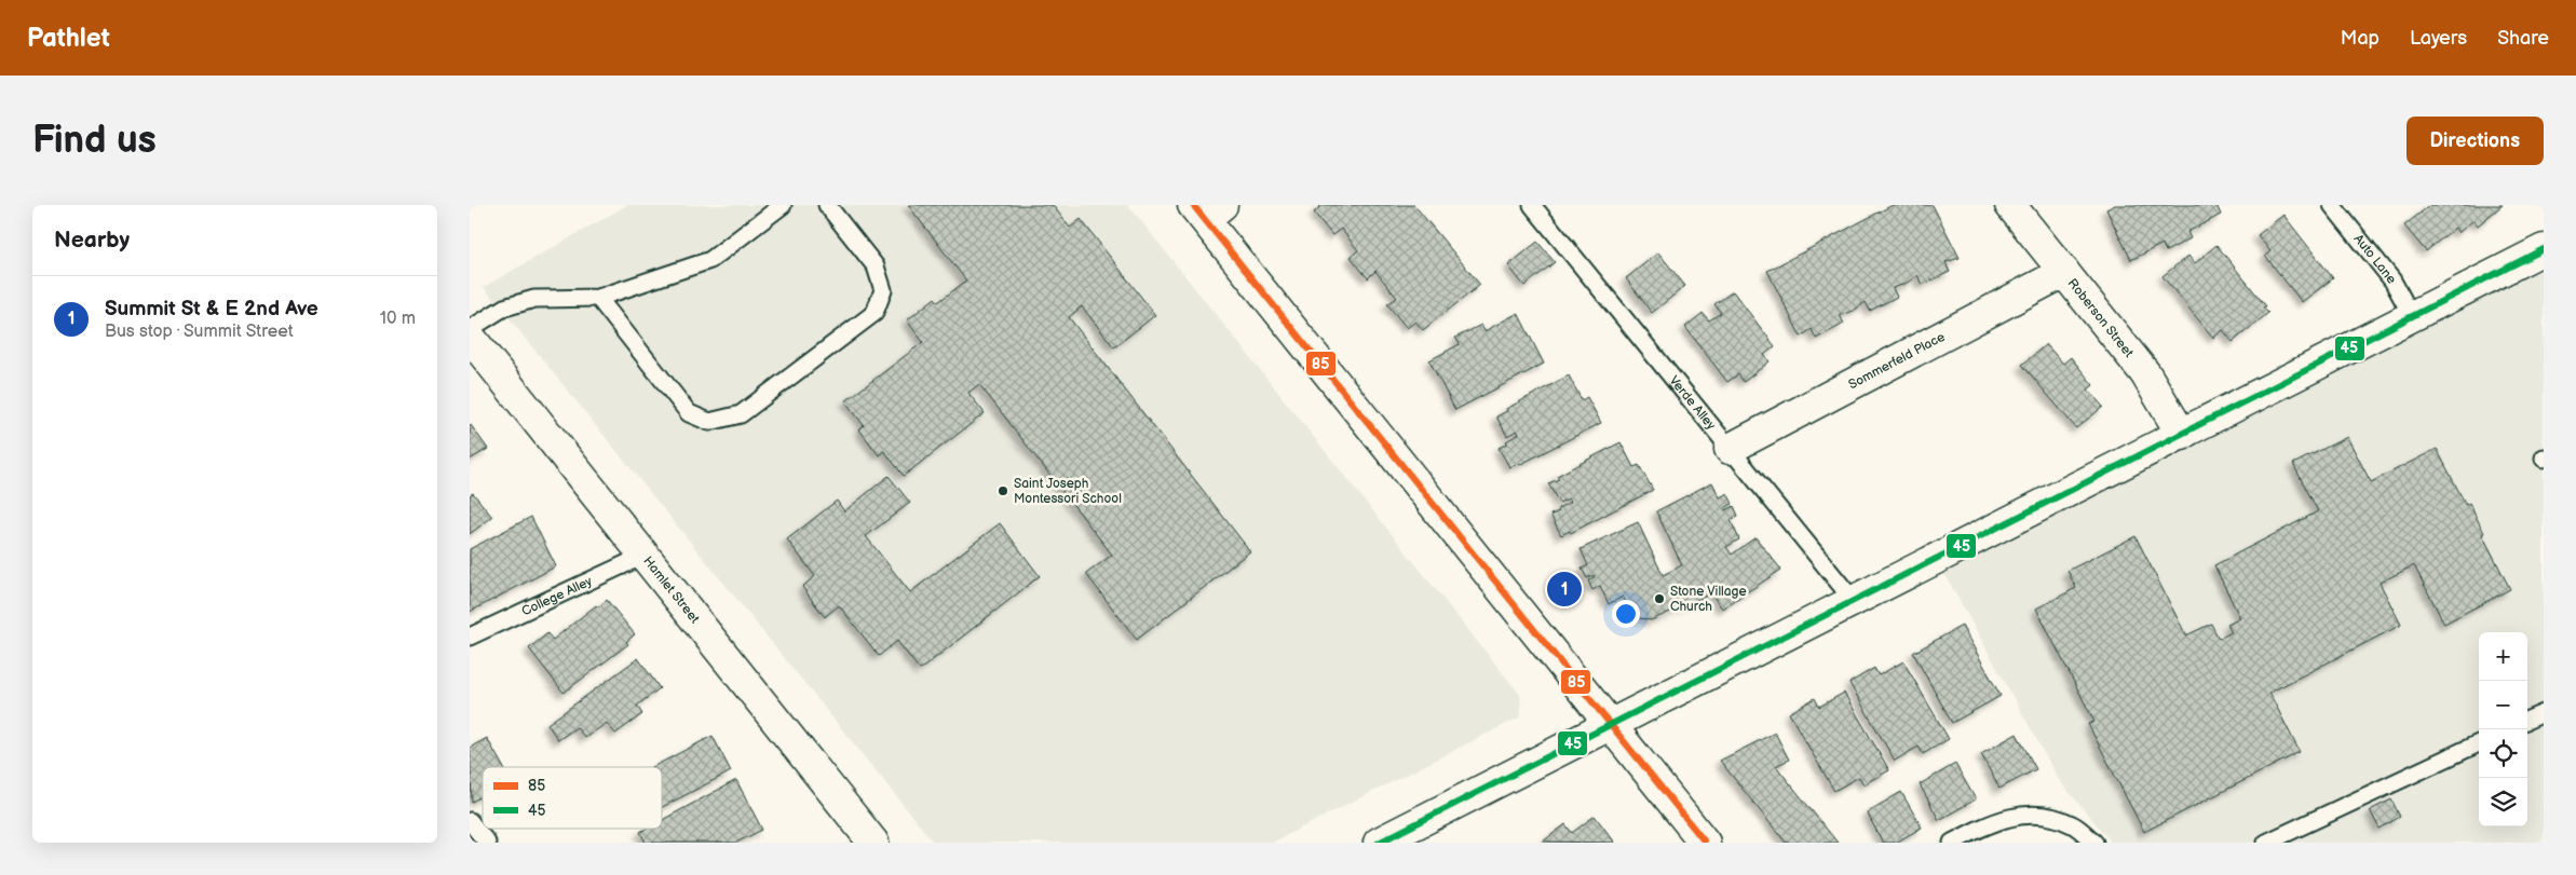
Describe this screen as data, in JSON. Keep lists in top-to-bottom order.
{
  "streets": {
    "street": ["Roberson Street", "Sommerfeld Place", "Hamlet Street"],
    "lane": ["Auto Lane", "Verde Alley", "College Alley"]
  },
  "crossings": [
    ["Roberson Street", "Sommerfeld Place"],
    ["Sommerfeld Place", "Verde Alley"],
    ["Hamlet Street", "College Alley"]
  ],
  "places": ["Saint Joseph Montessori School", "Stone Village Church"],
  "lines": ["transit line 85", "transit line 45"],
  "legend": ["85", "45"],
  "page": {
    "header": "Pathlet",
    "nav": ["Map", "Layers", "Share"],
    "buttons": "Directions",
    "title": "Find us",
    "heading": "Nearby",
    "list": [
      {
        "mark": "1",
        "name": "Summit St & E 2nd Ave",
        "note": "Bus stop · Summit Street",
        "value": "10 m"
      }
    ],
    "pins": "1",
    "map_buttons": ["+", "−"]
  }
}
